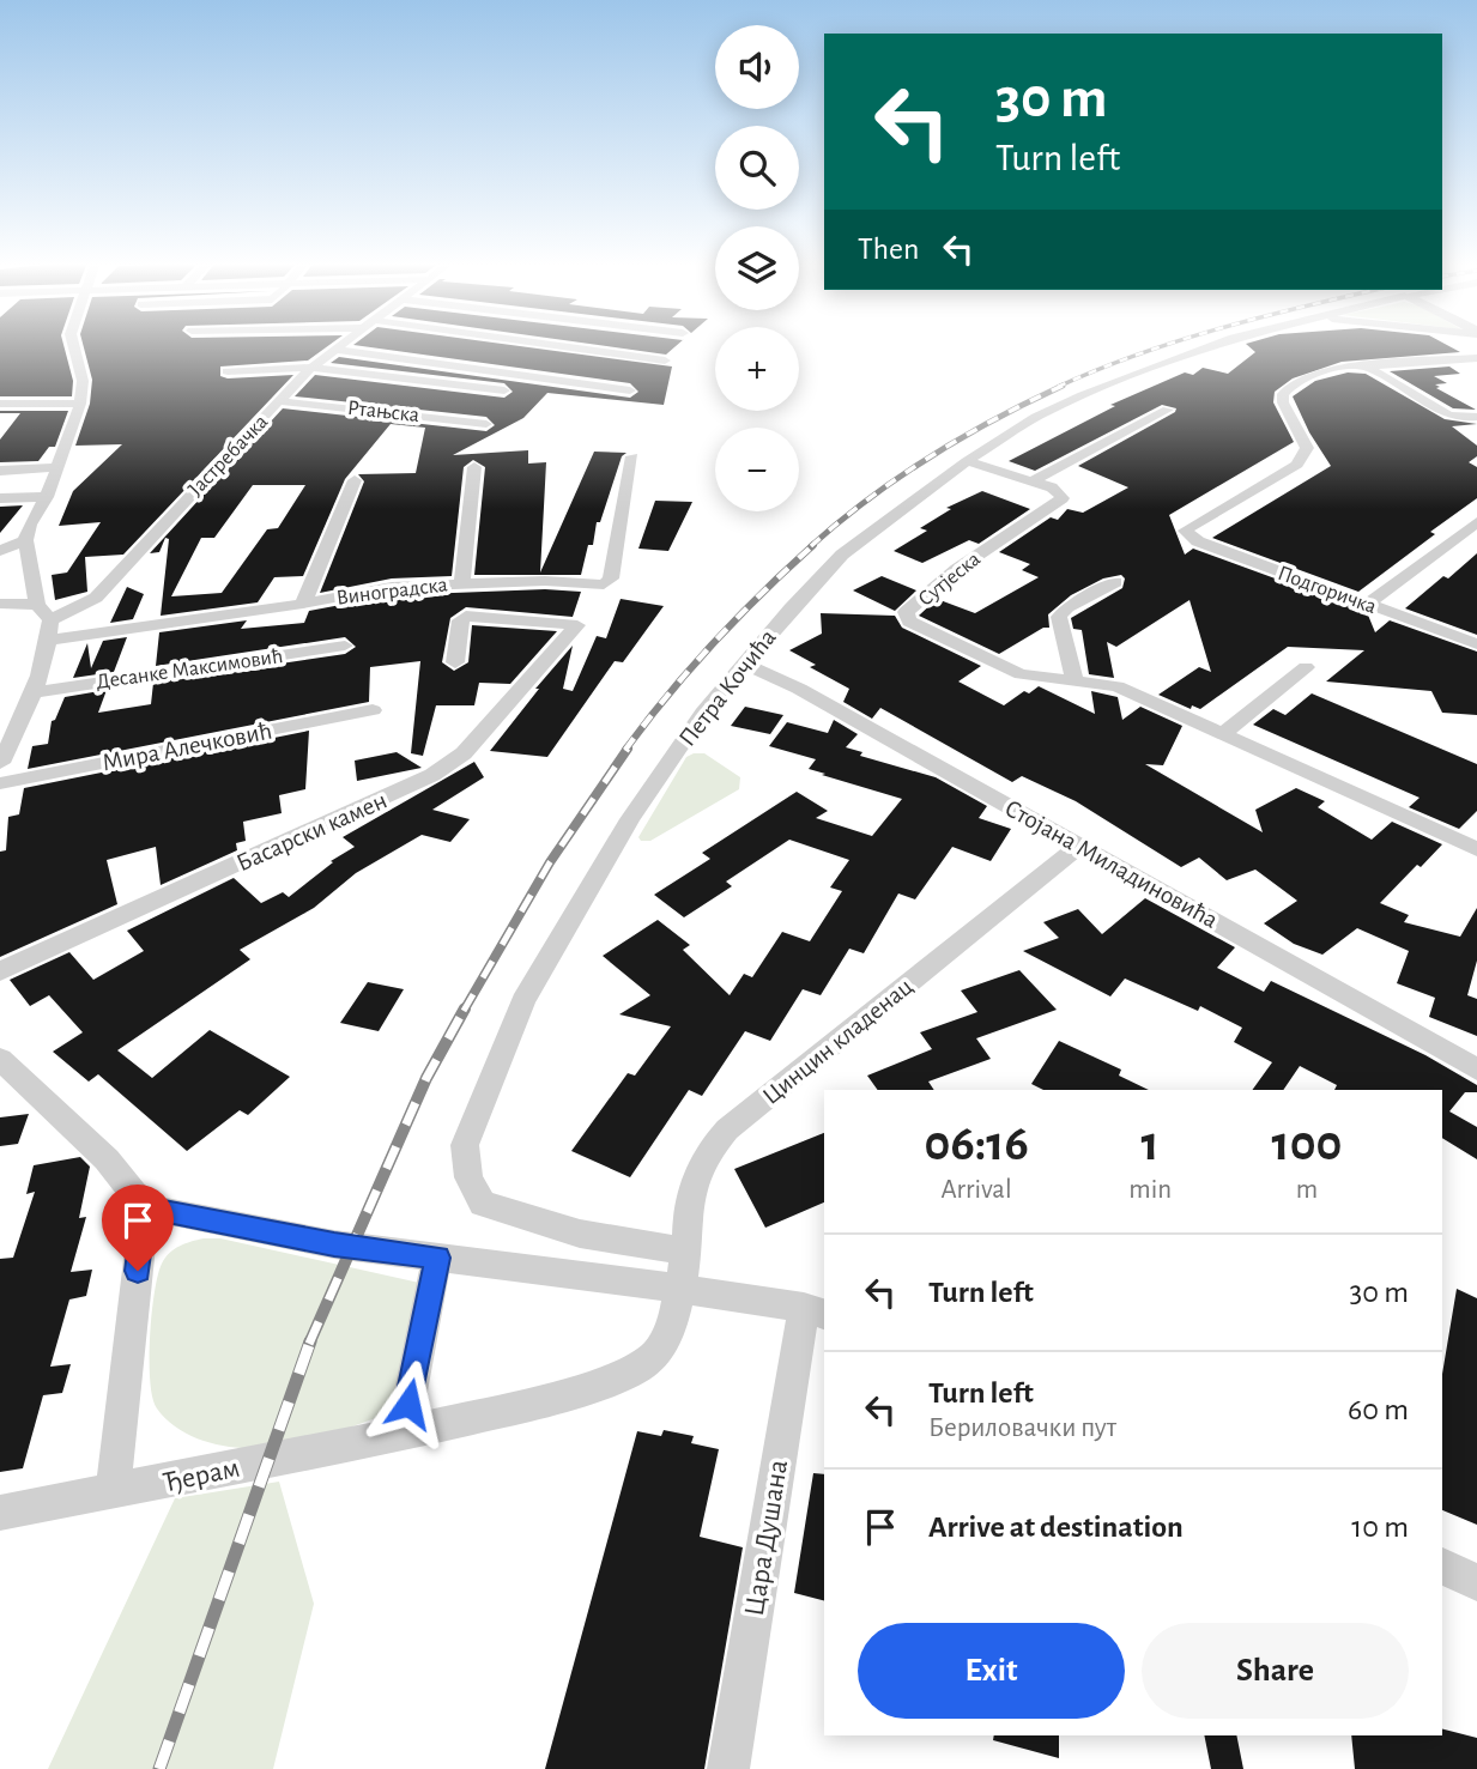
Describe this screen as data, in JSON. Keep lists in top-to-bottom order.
{
  "streets": {
    "street": [
      "Ртањска",
      "Јастребачка",
      "Сутјеска",
      "Подгоричка",
      "Виноградска",
      "Десанке Максимовић",
      "Петра Кочића",
      "Мира Алечковић",
      "Басарски камен",
      "Стојана Миладиновића",
      "Цинцин кладенац",
      "Ђерам",
      "Цара Душана"
    ]
  },
  "crossings": [
    ["Ртањска", "Јастребачка"],
    ["Јастребачка", "Виноградска"],
    ["Сутјеска", "Петра Кочића"],
    ["Петра Кочића", "Стојана Миладиновића"],
    ["Петра Кочића", "Цинцин кладенац"],
    ["Стојана Миладиновића", "Цинцин кладенац"],
    ["Цинцин кладенац", "Цара Душана"]
  ],
  "page": {
    "map_buttons": ["+", "−"],
    "turn": ["30 m", "Turn left"],
    "then": "Then",
    "eta": [
      "06:16",
      "Arrival",
      "1",
      "min",
      "100",
      "m"
    ],
    "list": [
      {
        "name": "Turn left",
        "value": "30 m"
      },
      {
        "name": "Turn left",
        "note": "Бериловачки пут",
        "value": "60 m"
      },
      {
        "name": "Arrive at destination",
        "value": "10 m"
      }
    ],
    "buttons": ["Exit", "Share"]
  }
}
